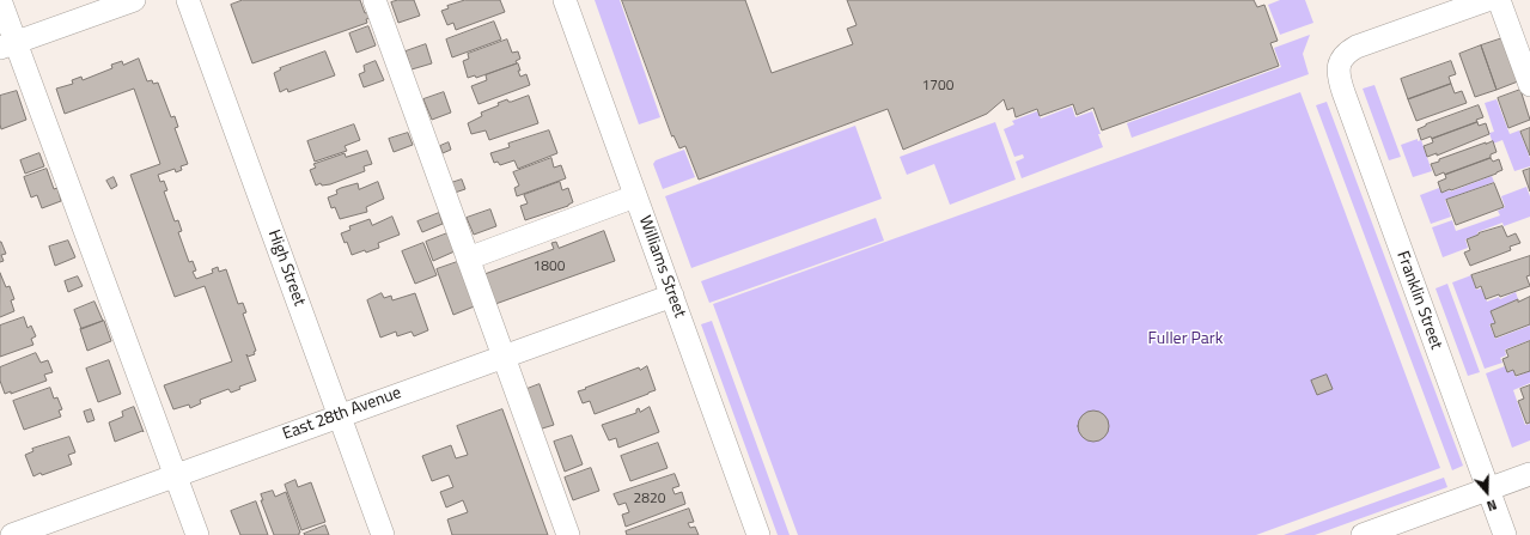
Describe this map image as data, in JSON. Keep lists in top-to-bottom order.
{
  "streets": {
    "street": [
      "Williams Street",
      "High Street",
      "Franklin Street",
      "East 28th Avenue"
    ]
  },
  "crossings": [
    ["Williams Street", "East 28th Avenue"],
    ["High Street", "East 28th Avenue"]
  ],
  "parks": ["Fuller Park"],
  "house_numbers": ["1700", "1800", "2820"],
  "north": "bottom"
}
